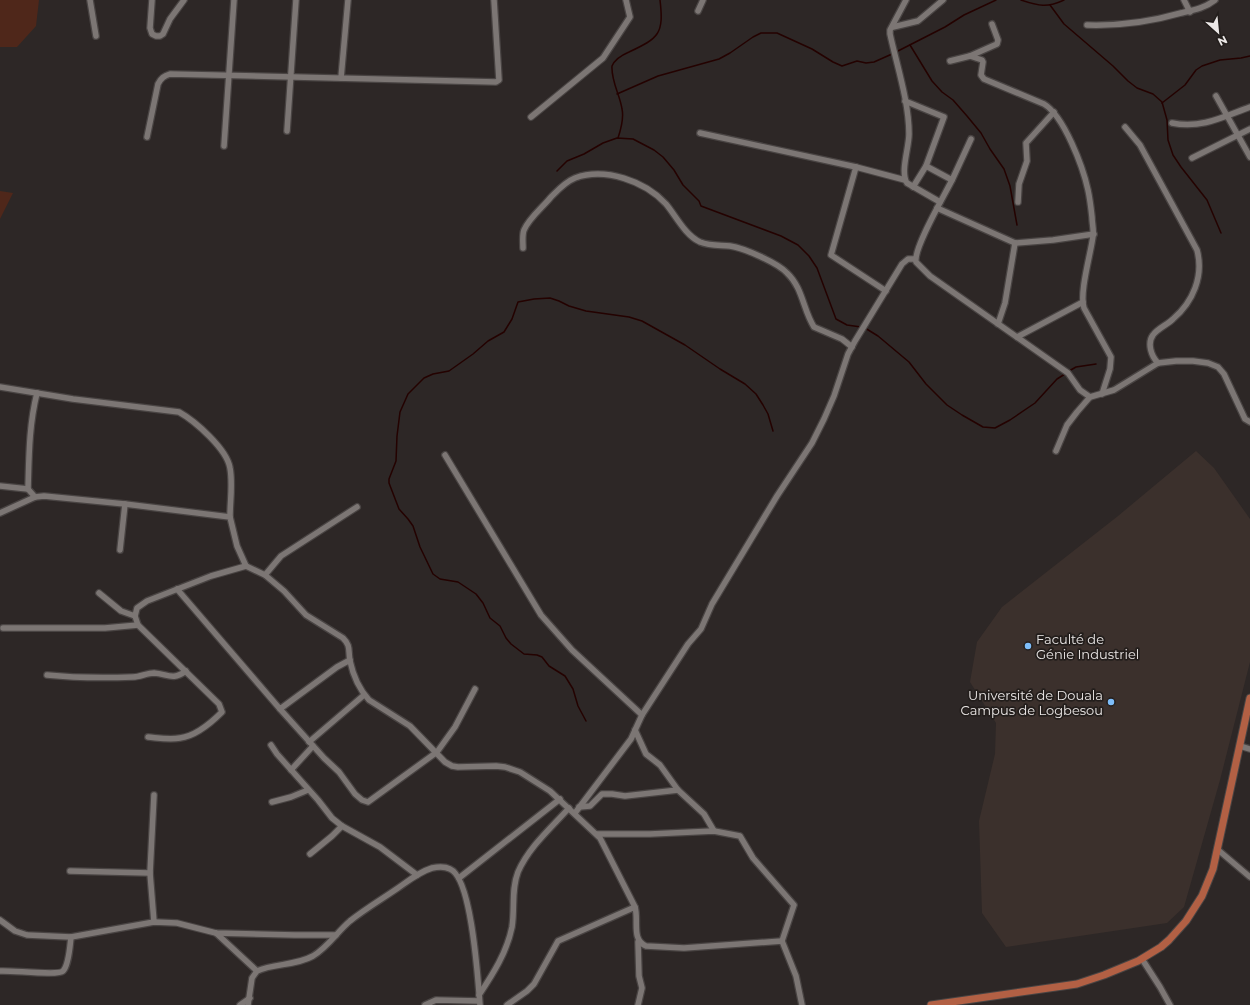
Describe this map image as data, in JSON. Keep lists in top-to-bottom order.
{
  "places": ["Faculté de Génie Industriel", "Université de Douala Campus de Logbesou"],
  "north": "bottom right"
}
